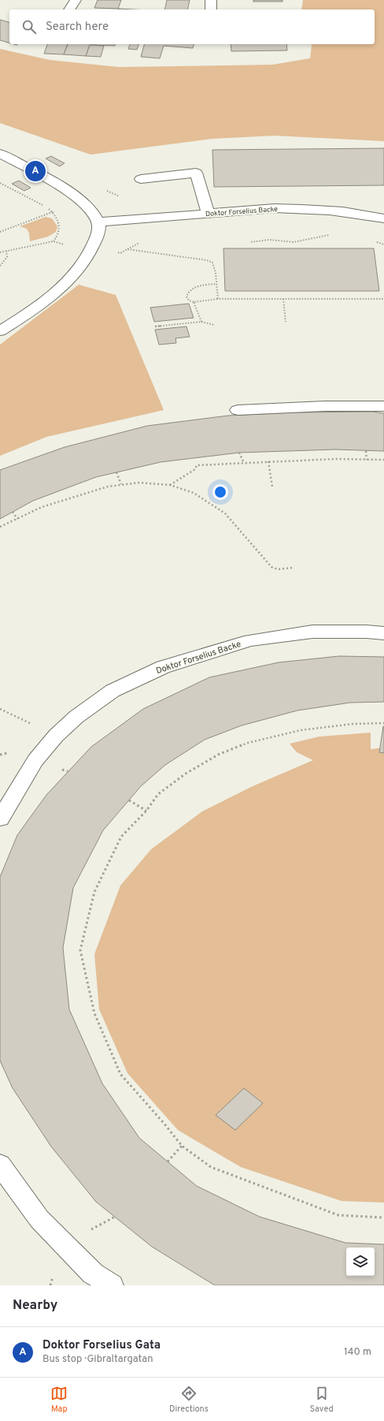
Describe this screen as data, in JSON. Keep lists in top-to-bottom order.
{
  "streets": {
    "street": ["Doktor Forselius Backe"]
  },
  "page": {
    "search": "Search here",
    "pins": "A",
    "heading": "Nearby",
    "list": [
      {
        "mark": "A",
        "name": "Doktor Forselius Gata",
        "note": "Bus stop · Gibraltargatan",
        "value": "140 m"
      }
    ],
    "nav": ["Map", "Directions", "Saved"]
  }
}
